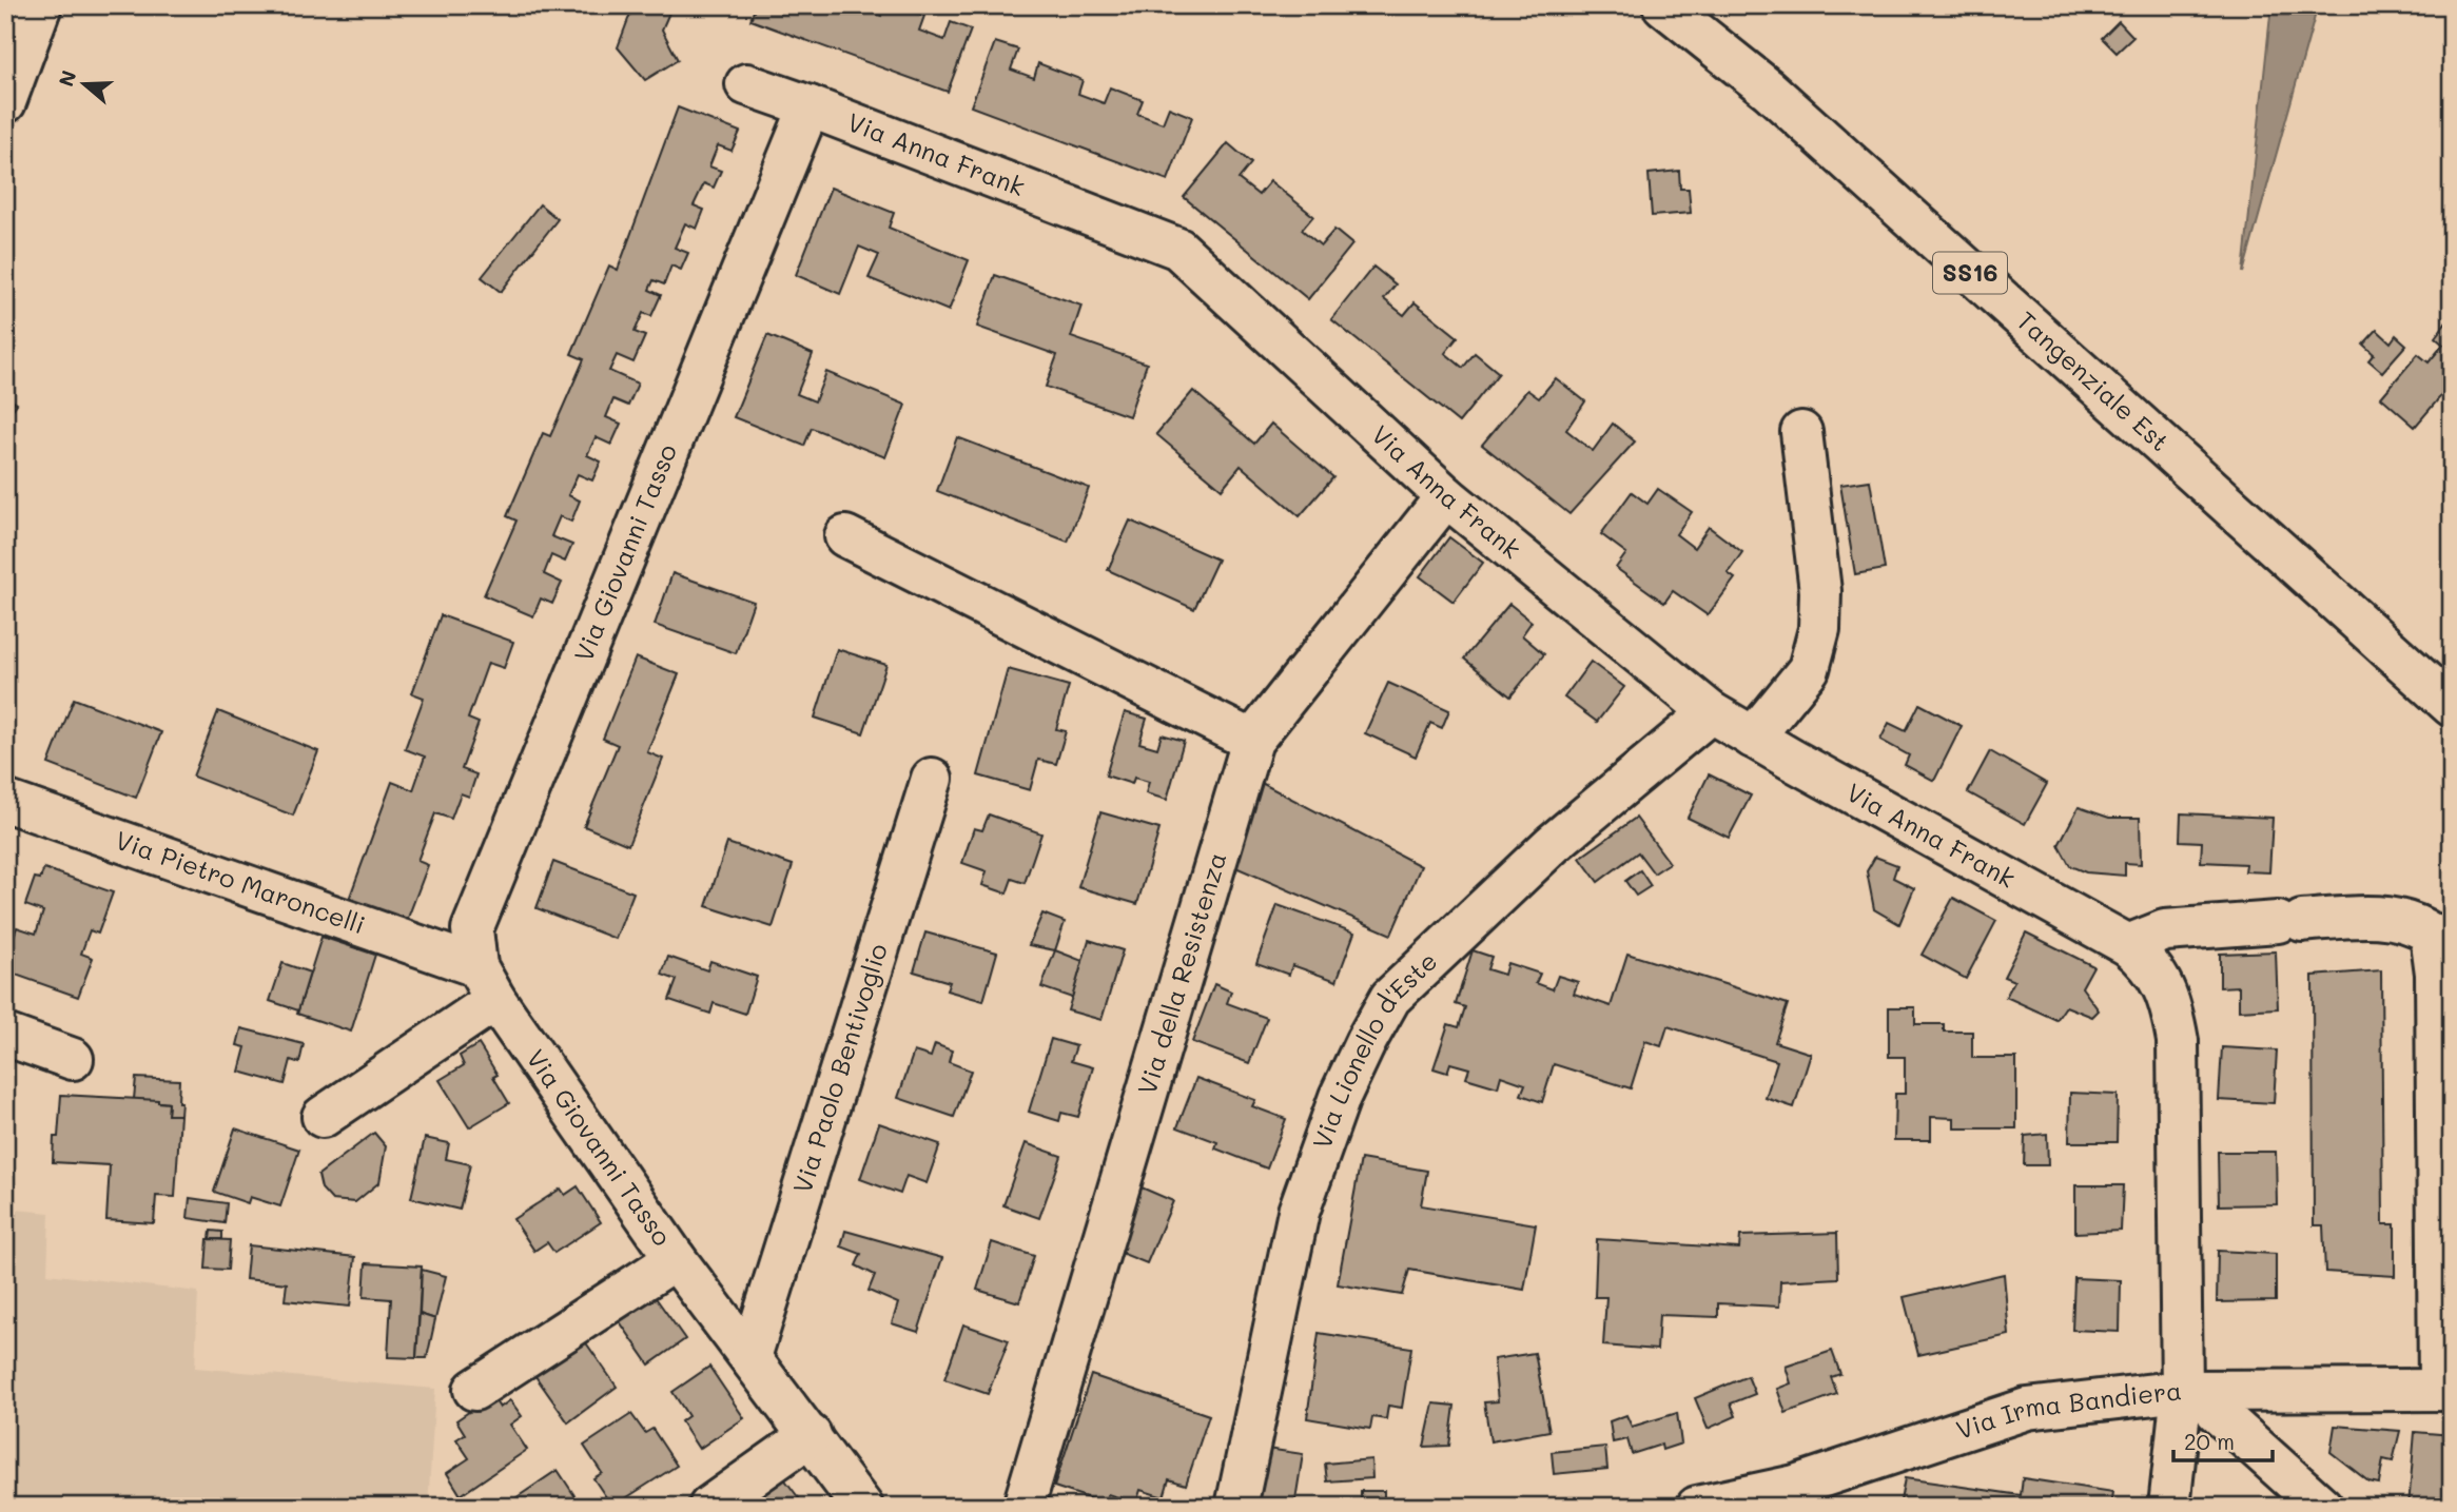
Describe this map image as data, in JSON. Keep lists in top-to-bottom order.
{
  "streets": {
    "street": [
      "Via Anna Frank",
      "SS16",
      "Tangenziale Est",
      "Via Giovanni Tasso",
      "Via Pietro Maroncelli",
      "Via della Resistenza",
      "Via Lionello d'Este",
      "Via Paolo Bentivoglio",
      "Via Irma Bandiera"
    ]
  },
  "crossings": [
    ["Via Anna Frank", "Via Giovanni Tasso"],
    ["Via Anna Frank", "Via della Resistenza"],
    ["Via Anna Frank", "Via Lionello d'Este"],
    ["Via Anna Frank", "Via Irma Bandiera"],
    ["Via Giovanni Tasso", "Via Pietro Maroncelli"],
    ["Via Giovanni Tasso", "Via Paolo Bentivoglio"]
  ],
  "scale_bar": "20 m",
  "north": "left"
}
